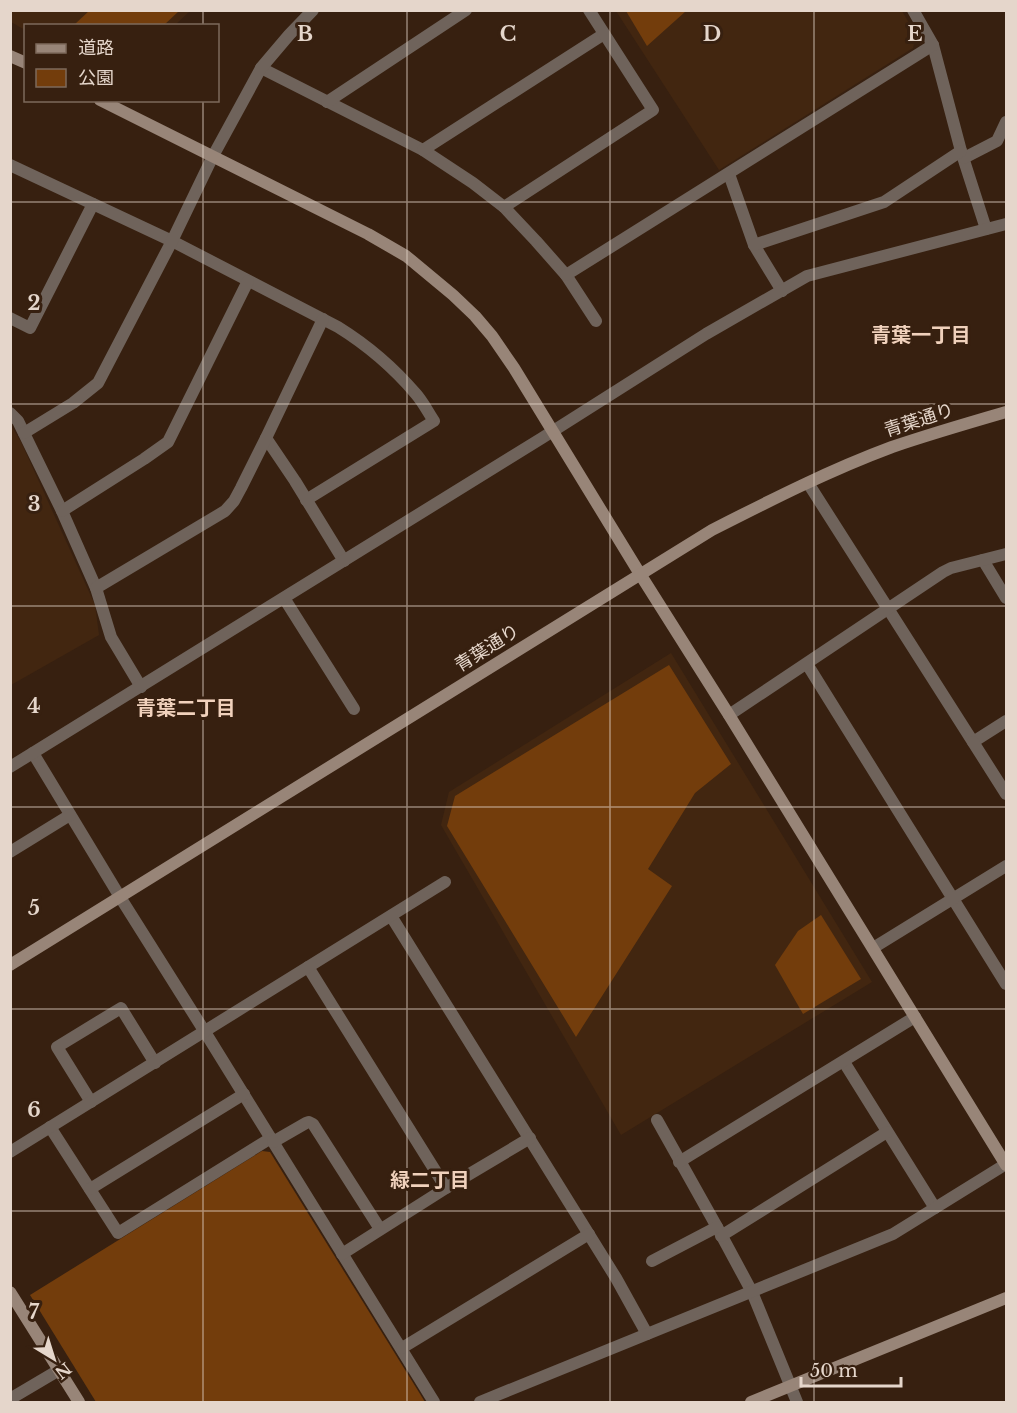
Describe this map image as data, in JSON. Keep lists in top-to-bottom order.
{
  "streets": {
    "street": ["青葉通り"]
  },
  "districts": ["青葉一丁目", "青葉二丁目", "緑二丁目"],
  "legend": ["道路", "公園"],
  "scale_bar": "50 m",
  "north": "bottom right",
  "grid": {
    "columns": [
      "B",
      "C",
      "D",
      "E"
    ],
    "rows": [
      "2",
      "3",
      "4",
      "5",
      "6",
      "7"
    ]
  }
}
